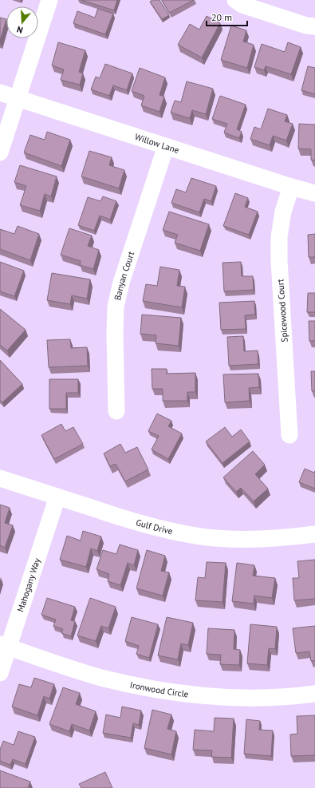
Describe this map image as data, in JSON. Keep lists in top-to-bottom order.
{
  "streets": {
    "street": [
      "Willow Lane",
      "Banyan Court",
      "Spicewood Court",
      "Gulf Drive",
      "Mahogany Way",
      "Ironwood Circle"
    ]
  },
  "crossings": [
    ["Willow Lane", "Banyan Court"],
    ["Willow Lane", "Spicewood Court"],
    ["Gulf Drive", "Mahogany Way"],
    ["Mahogany Way", "Ironwood Circle"]
  ],
  "scale_bar": "20 m",
  "north": "bottom"
}
